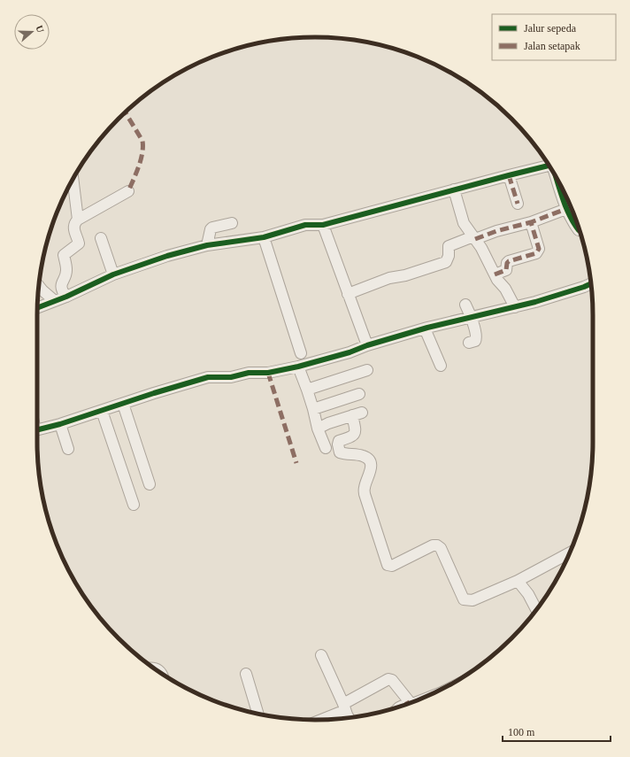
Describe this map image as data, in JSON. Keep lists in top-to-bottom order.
{
  "legend": ["Jalur sepeda", "Jalan setapak"],
  "scale_bar": "100 m",
  "north": "right"
}
